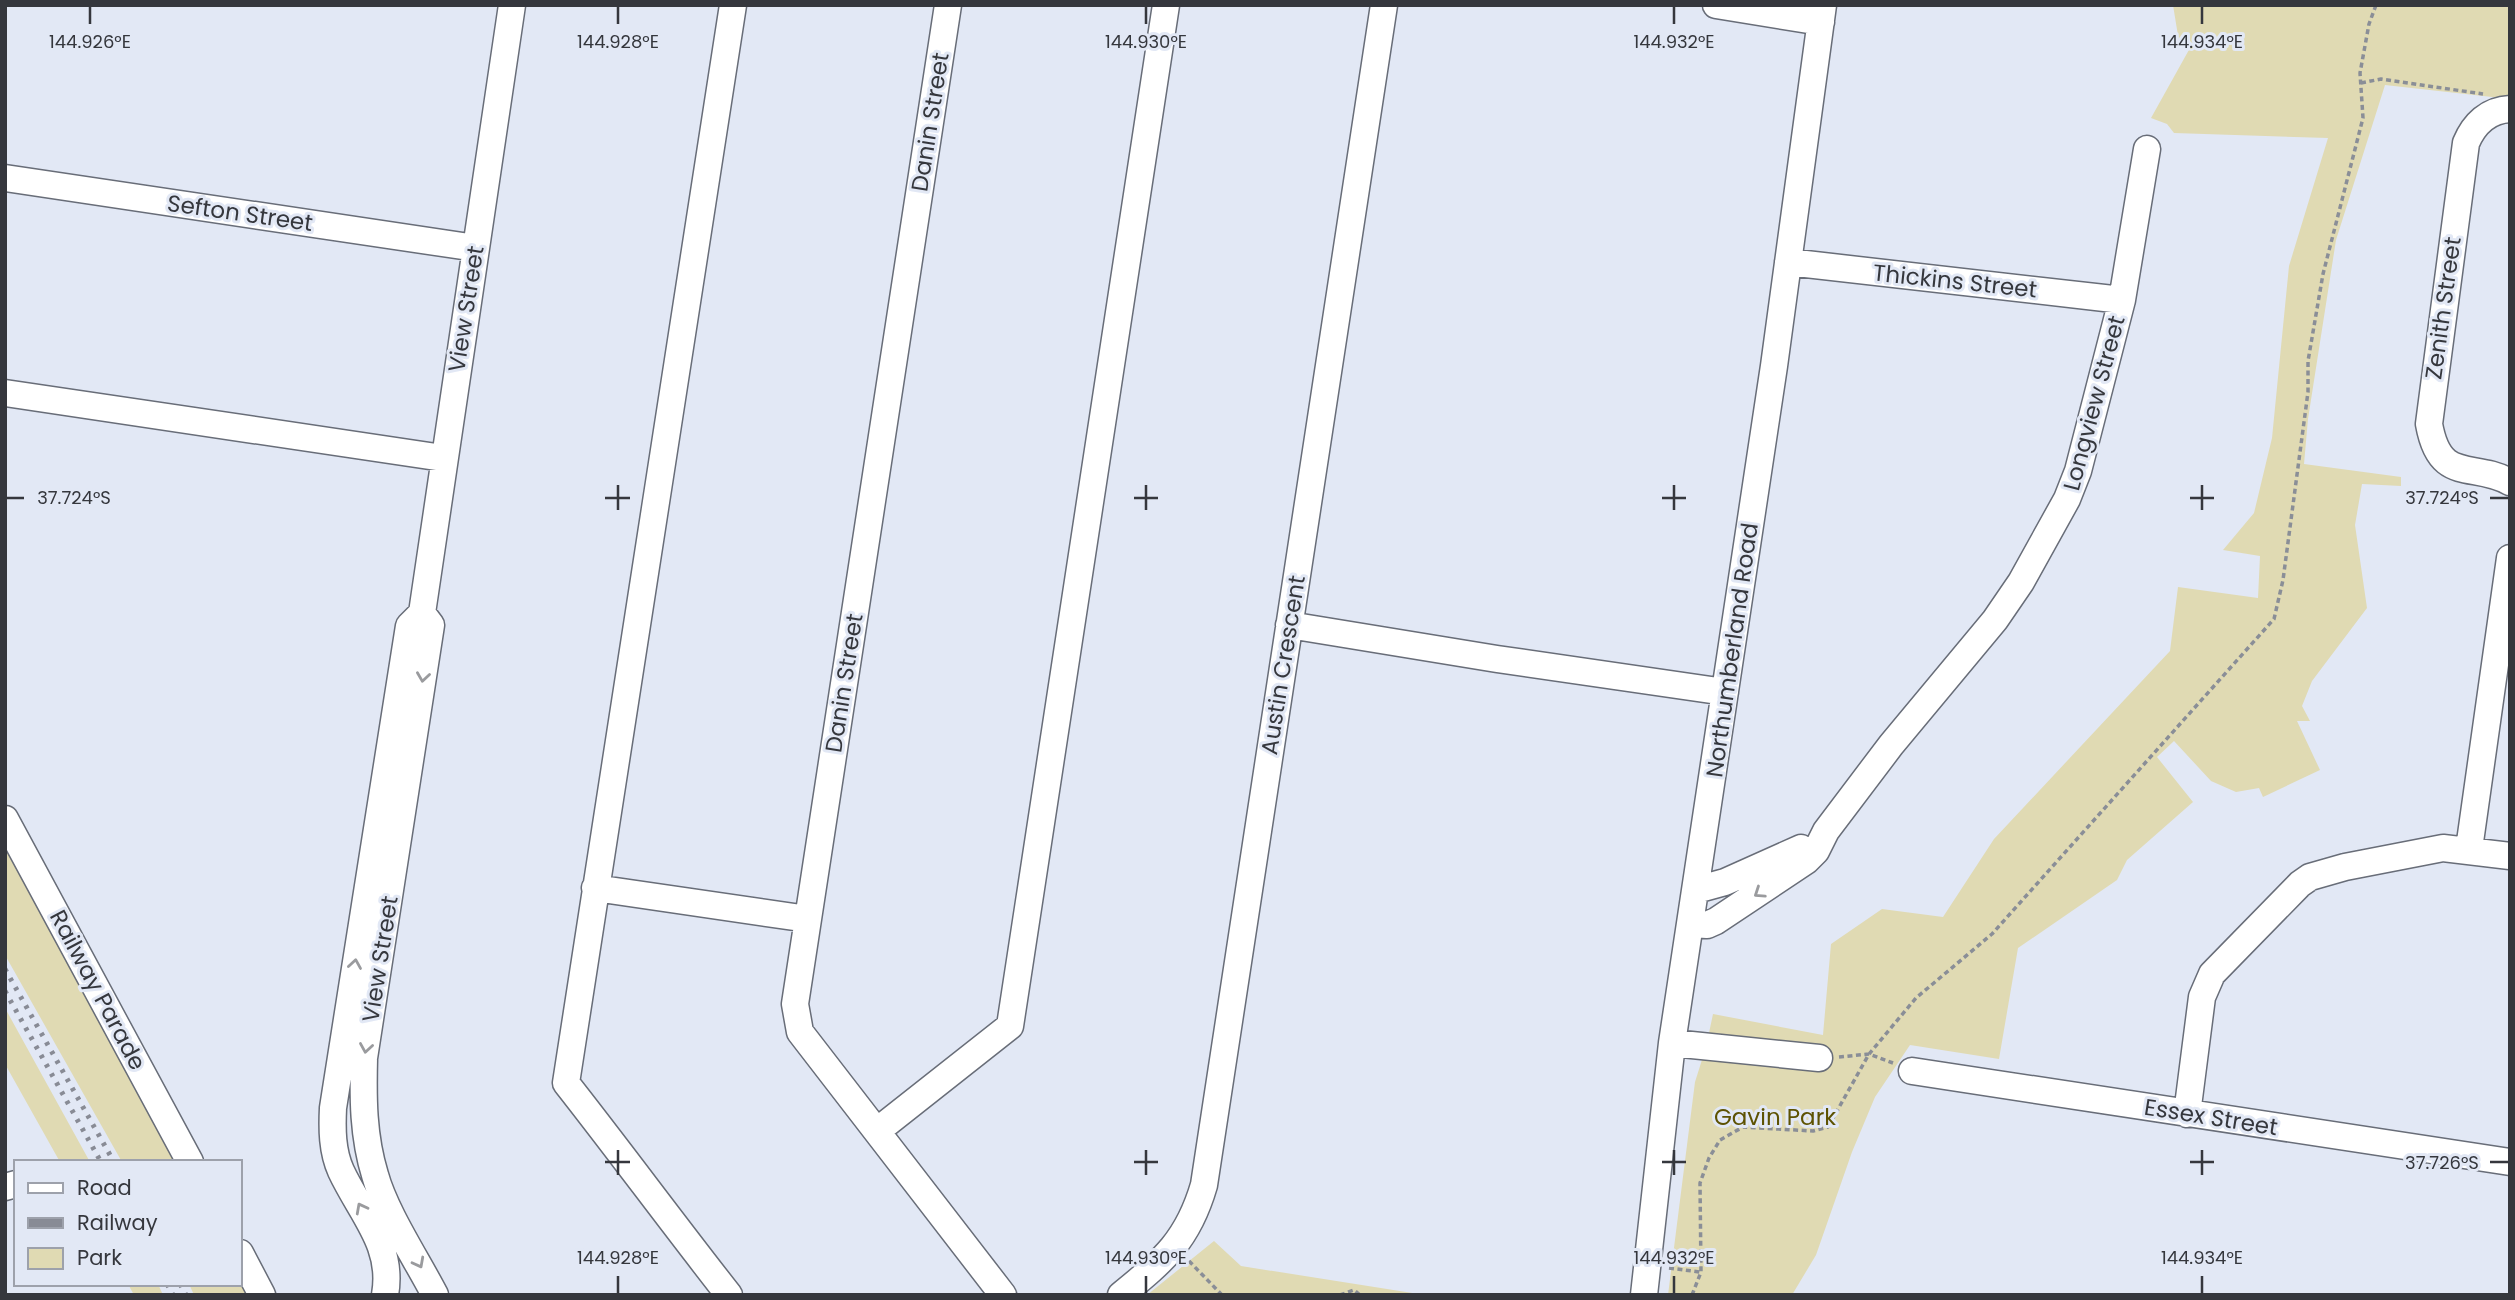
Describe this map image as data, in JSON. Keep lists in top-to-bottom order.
{
  "streets": {
    "street": [
      "Danin Street",
      "Sefton Street",
      "Thickins Street",
      "Zenith Street",
      "View Street",
      "Longview Street",
      "Northumberland Road",
      "Austin Crescent",
      "Railway Parade",
      "Essex Street"
    ]
  },
  "crossings": [
    ["Sefton Street", "View Street"],
    ["Thickins Street", "Longview Street"],
    ["Thickins Street", "Northumberland Road"],
    ["Longview Street", "Northumberland Road"]
  ],
  "parks": ["Gavin Park"],
  "legend": ["Road", "Railway", "Park"],
  "coordinates": [
    "144.926°E",
    "144.928°E",
    "144.930°E",
    "144.932°E",
    "144.934°E",
    "37.724°S",
    "37.726°S"
  ]
}
